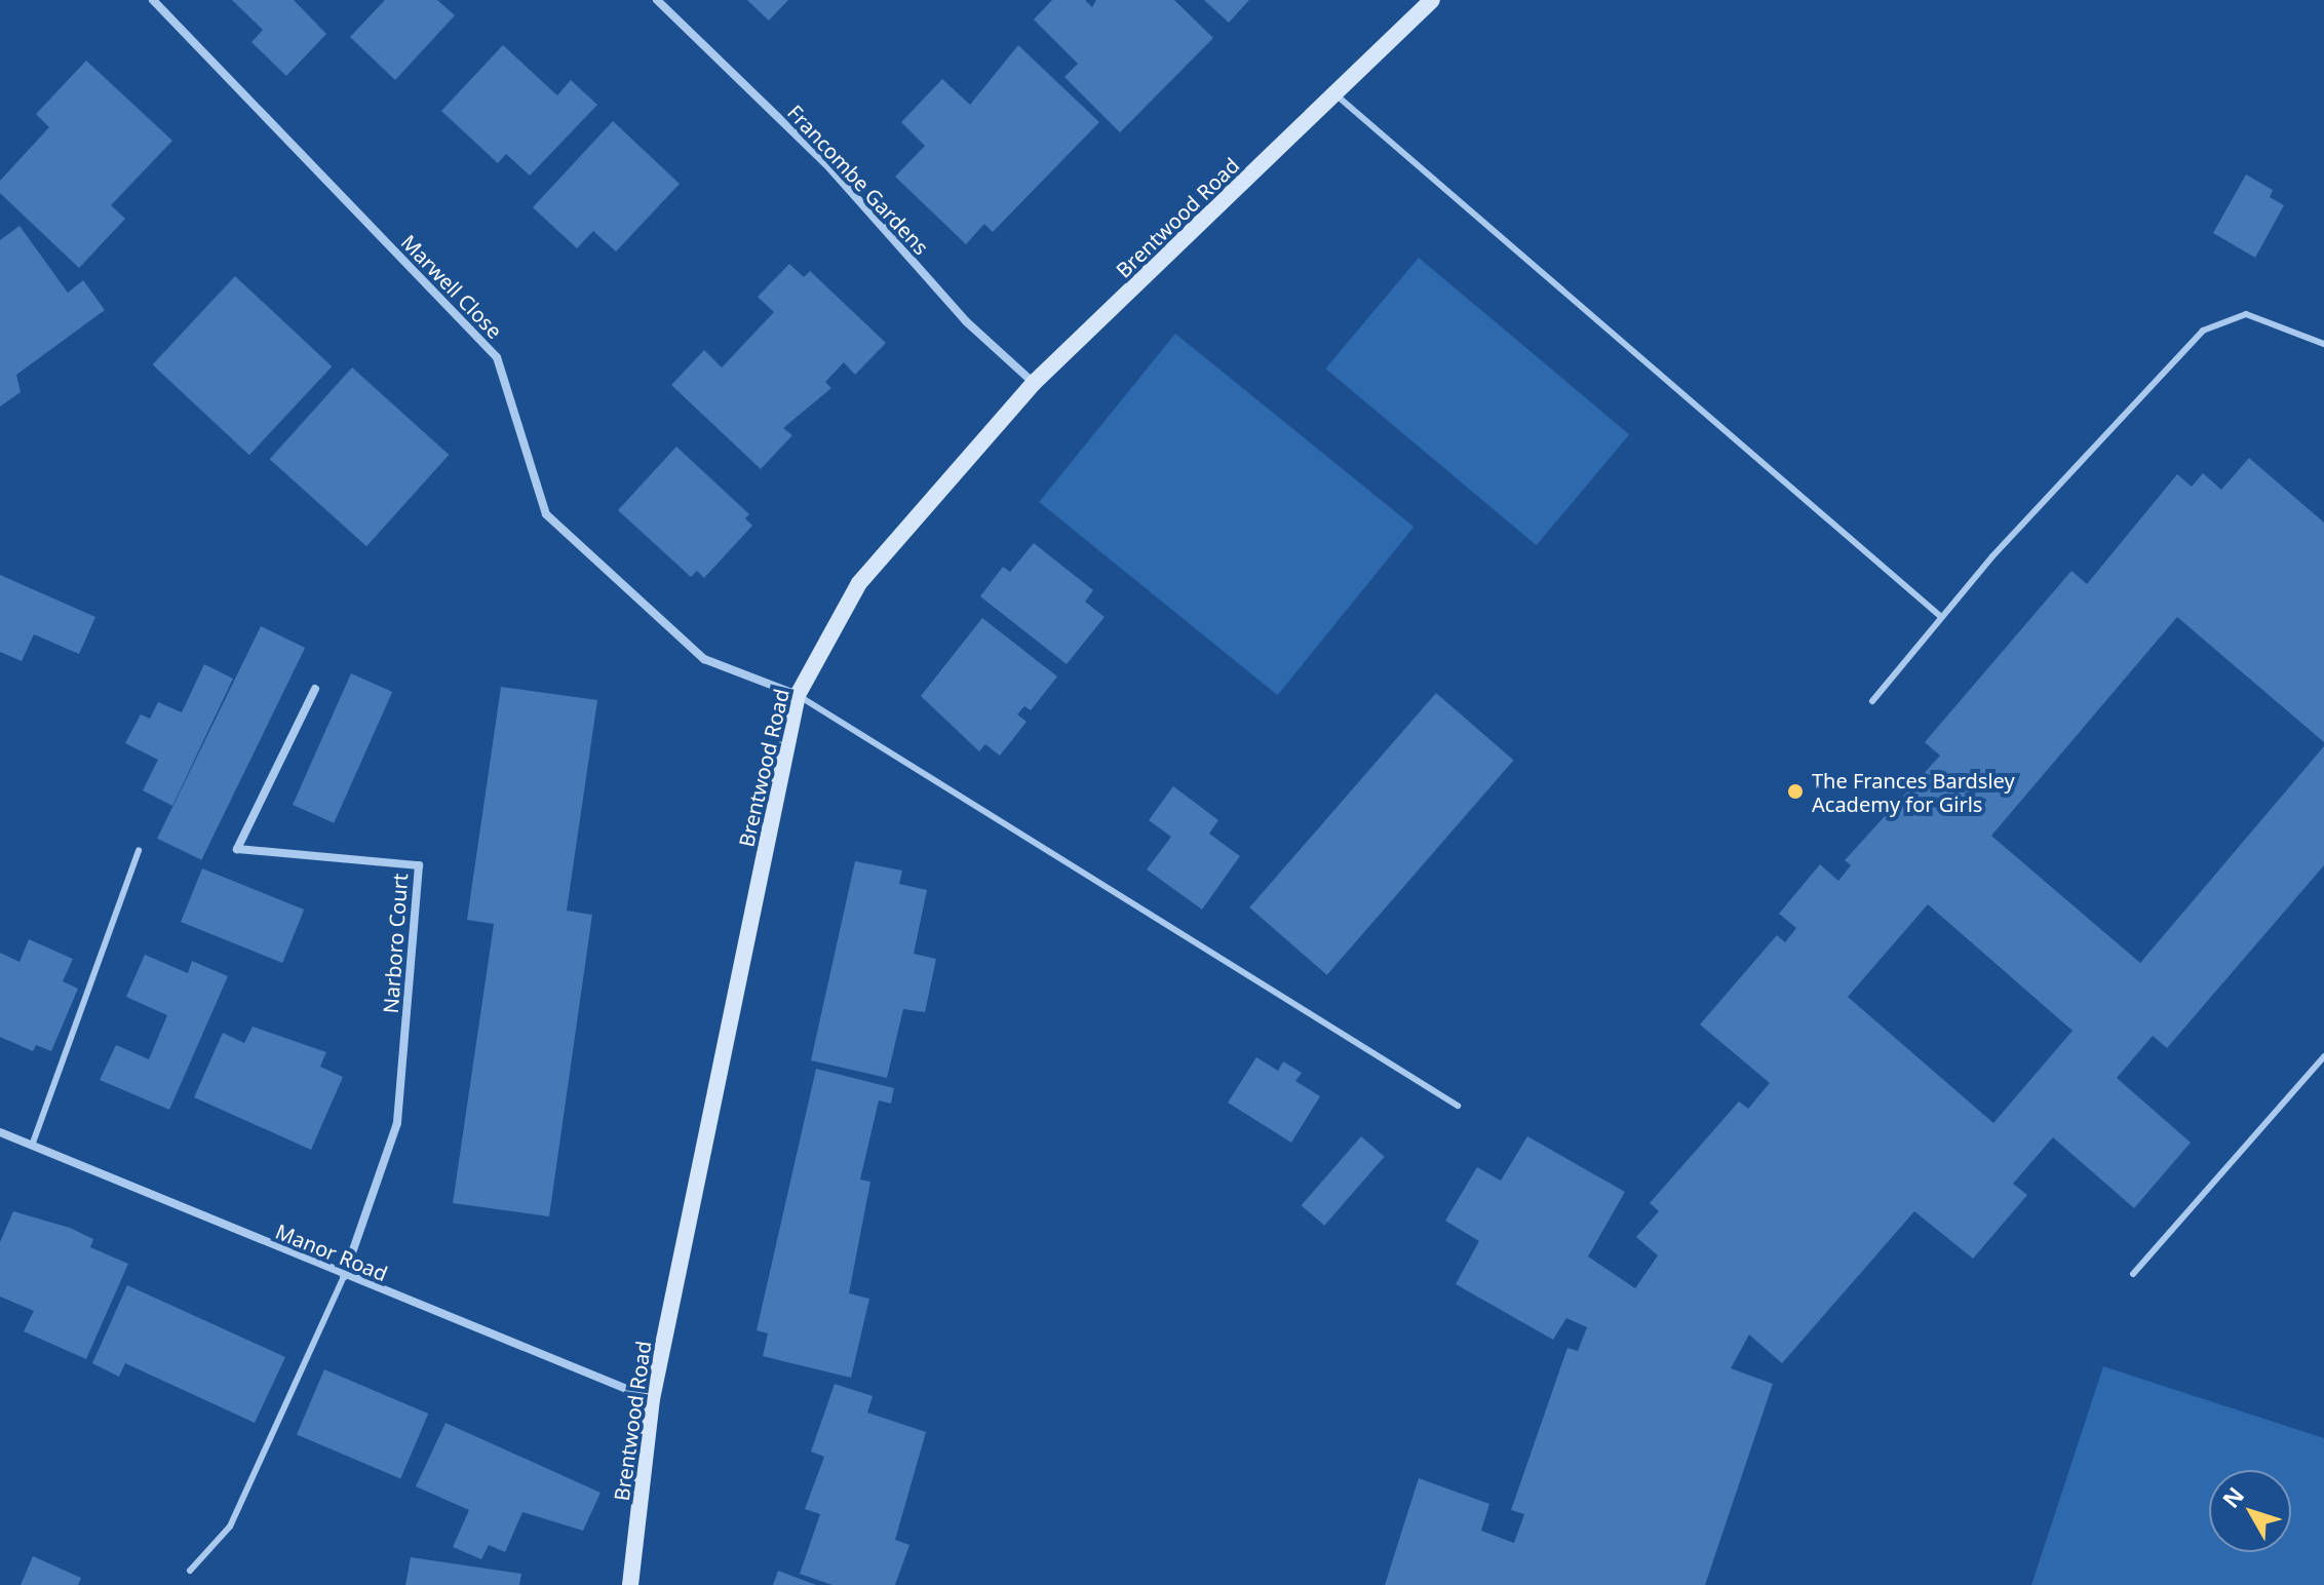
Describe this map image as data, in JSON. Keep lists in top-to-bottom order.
{
  "streets": {
    "street": [
      "Francombe Gardens",
      "Brentwood Road",
      "Marwell Close",
      "Narboro Court",
      "Manor Road"
    ]
  },
  "crossings": [
    ["Francombe Gardens", "Brentwood Road"],
    ["Brentwood Road", "Marwell Close"],
    ["Brentwood Road", "Manor Road"],
    ["Narboro Court", "Manor Road"]
  ],
  "places": ["The Frances Bardsley Academy for Girls"],
  "north": "top left"
}
